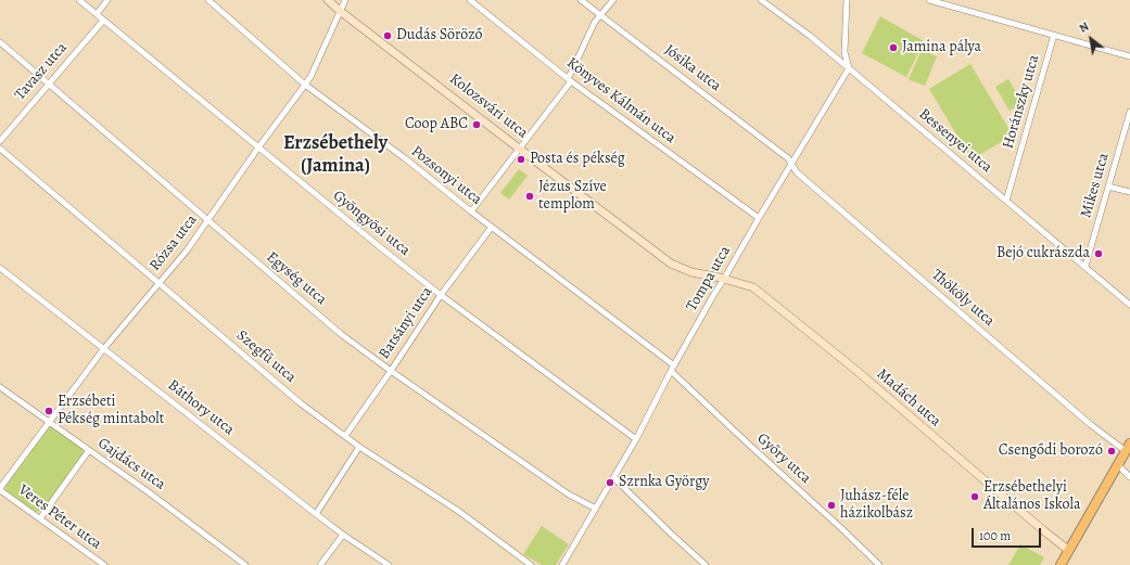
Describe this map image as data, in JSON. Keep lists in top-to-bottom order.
{
  "streets": {
    "street": [
      "Jósika utca",
      "Tavasz utca",
      "Könyves Kálmán utca",
      "Horánszky utca",
      "Kolozsvári utca",
      "Bessenyei utca",
      "Pozsonyi utca",
      "Mikes utca",
      "Gyöngyösi utca",
      "Rózsa utca",
      "Egység utca",
      "Tompa utca",
      "Thököly utca",
      "Batsányi utca",
      "Szegfű utca",
      "Madách utca",
      "Báthory utca",
      "Győry utca",
      "Gajdács utca",
      "Veres Péter utca"
    ]
  },
  "crossings": [
    ["Jósika utca", "Thököly utca"],
    ["Tavasz utca", "Gyöngyösi utca"],
    ["Tavasz utca", "Egység utca"],
    ["Könyves Kálmán utca", "Tompa utca"],
    ["Horánszky utca", "Bessenyei utca"],
    ["Kolozsvári utca", "Rózsa utca"],
    ["Kolozsvári utca", "Tompa utca"],
    ["Kolozsvári utca", "Madách utca"],
    ["Bessenyei utca", "Mikes utca"],
    ["Bessenyei utca", "Tompa utca"],
    ["Pozsonyi utca", "Rózsa utca"],
    ["Pozsonyi utca", "Tompa utca"],
    ["Pozsonyi utca", "Batsányi utca"],
    ["Pozsonyi utca", "Győry utca"],
    ["Gyöngyösi utca", "Rózsa utca"],
    ["Gyöngyösi utca", "Tompa utca"],
    ["Gyöngyösi utca", "Batsányi utca"],
    ["Rózsa utca", "Egység utca"],
    ["Rózsa utca", "Szegfű utca"],
    ["Rózsa utca", "Báthory utca"],
    ["Rózsa utca", "Gajdács utca"],
    ["Rózsa utca", "Veres Péter utca"],
    ["Egység utca", "Tompa utca"],
    ["Egység utca", "Batsányi utca"],
    ["Tompa utca", "Thököly utca"],
    ["Tompa utca", "Madách utca"],
    ["Tompa utca", "Győry utca"],
    ["Batsányi utca", "Szegfű utca"]
  ],
  "districts": ["Erzsébethely (Jamina)"],
  "places": [
    "Dudás Söröző",
    "Jamina pálya",
    "Coop ABC",
    "Posta és pékség",
    "Jézus Szíve templom",
    "Bejó cukrászda",
    "Erzsébeti Pékség mintabolt",
    "Csengődi borozó",
    "Szrnka György",
    "Erzsébethelyi Általános Iskola",
    "Juhász-féle házikolbász"
  ],
  "scale_bar": "100 m",
  "north": "top left"
}
